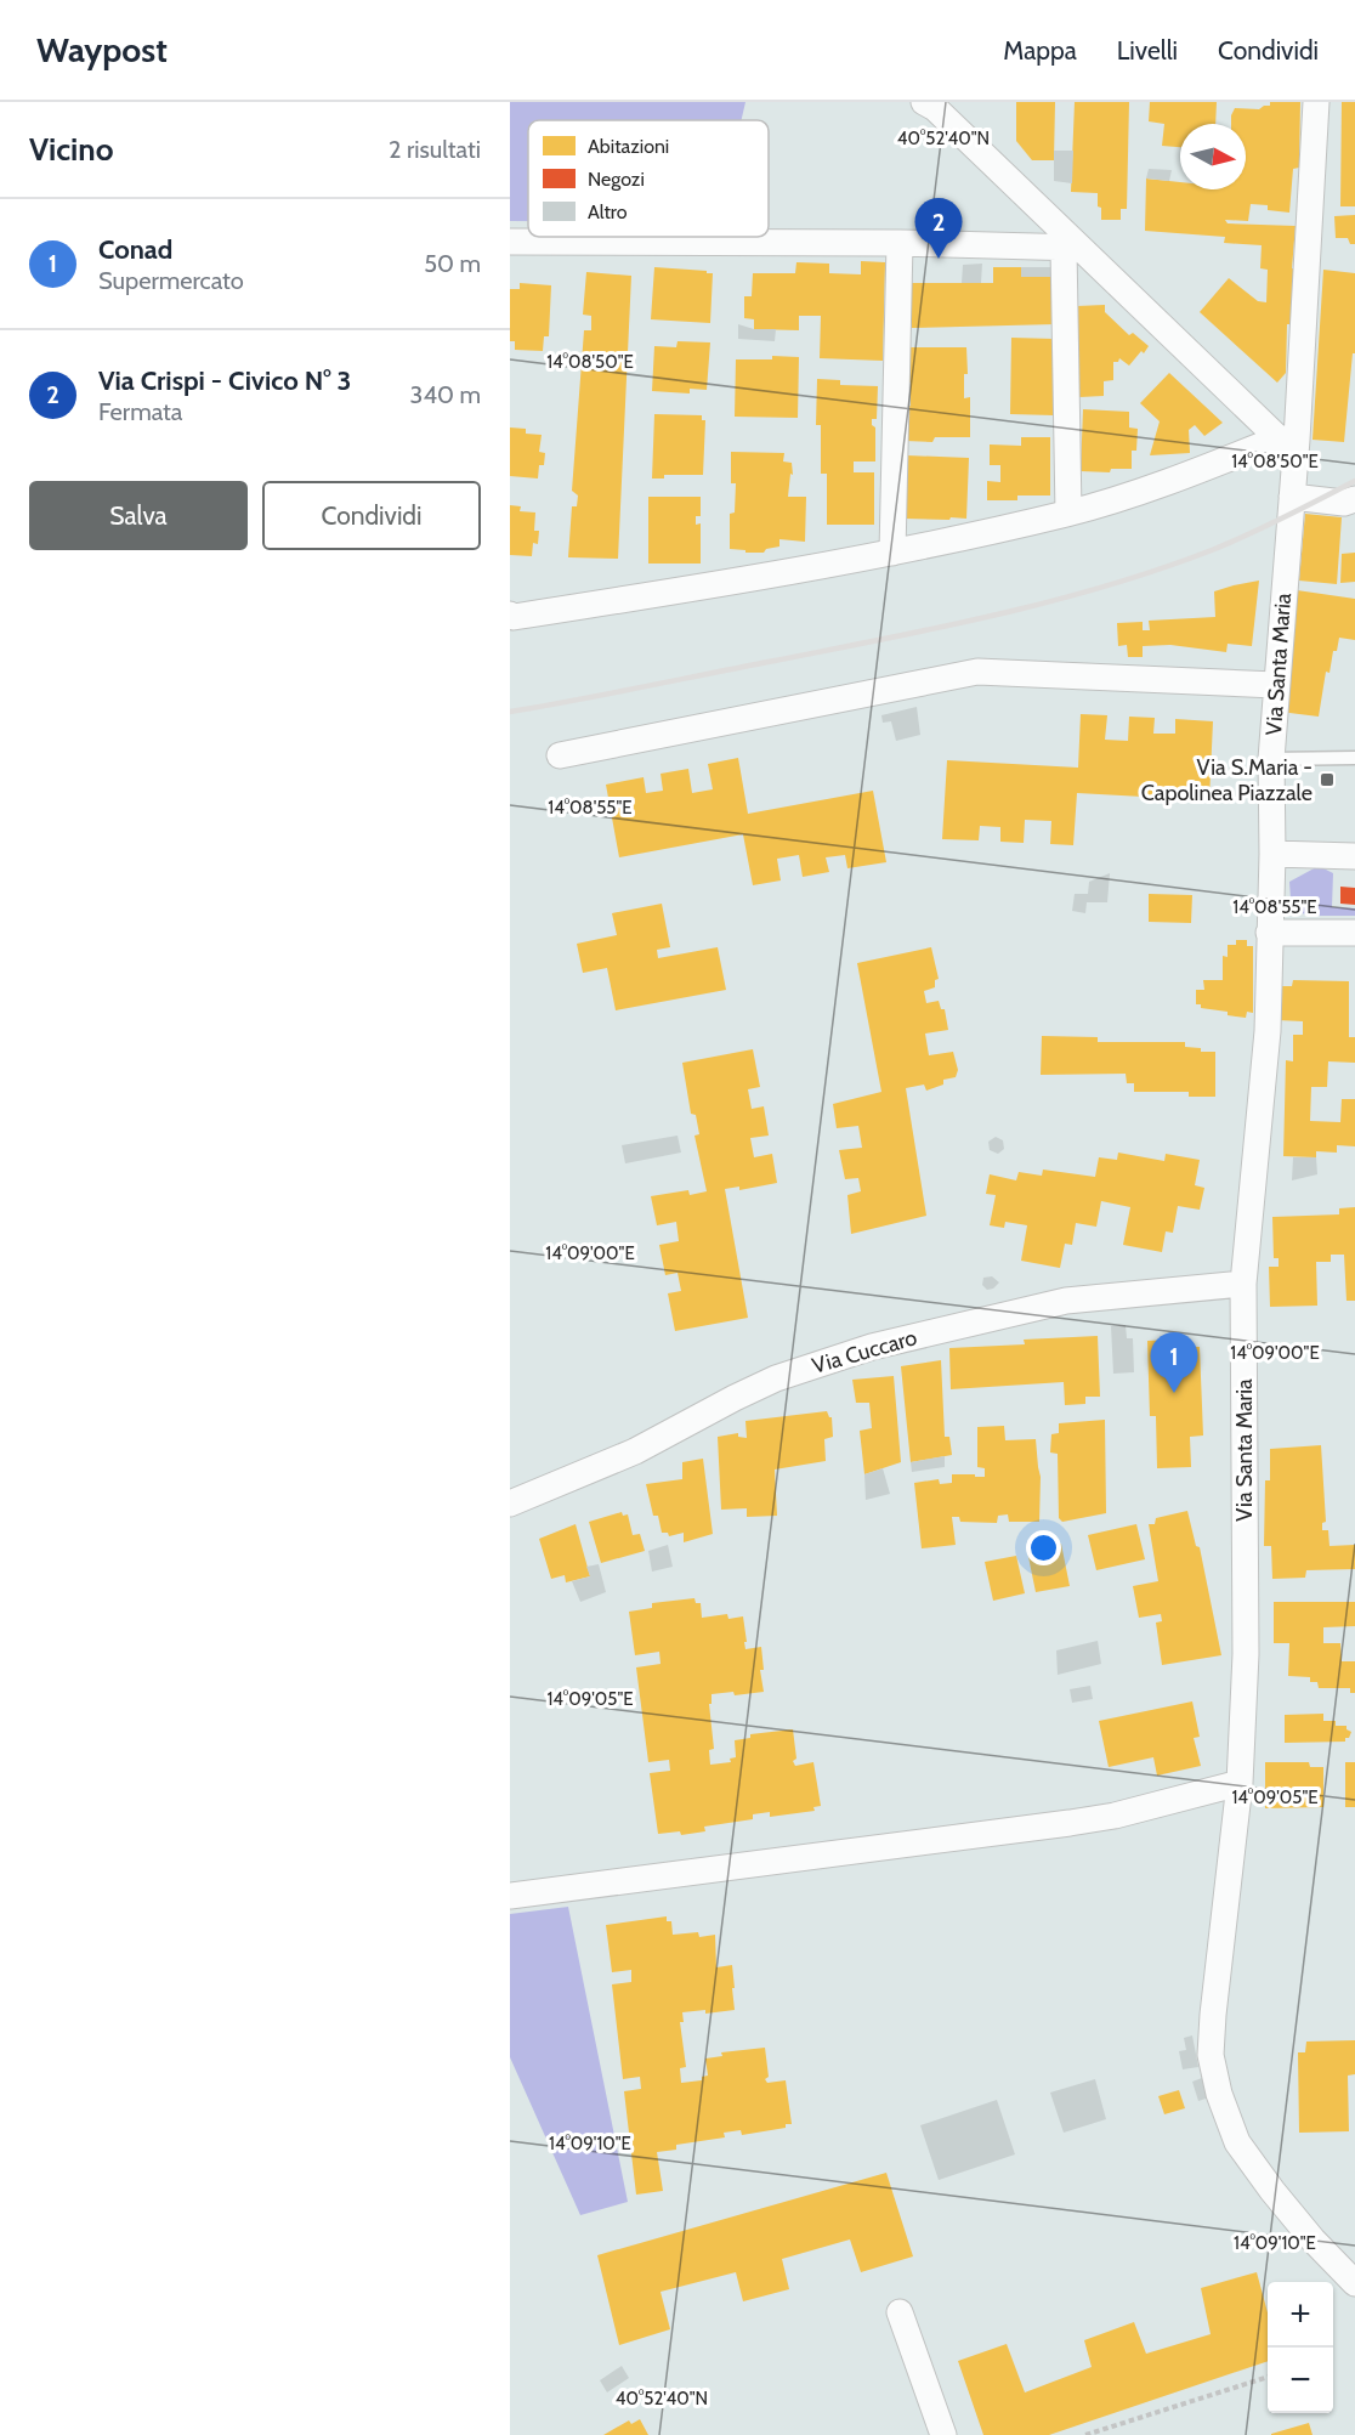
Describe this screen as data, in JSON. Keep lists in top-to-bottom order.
{
  "streets": {
    "street": ["Via Santa Maria", "Via Cuccaro"]
  },
  "crossings": [
    ["Via Santa Maria", "Via Cuccaro"]
  ],
  "places": {
    "transit": ["Via S.Maria - Capolinea Piazzale"]
  },
  "legend": ["Abitazioni", "Negozi", "Altro"],
  "north": "right",
  "page": {
    "header": "Waypost",
    "nav": ["Mappa", "Livelli", "Condividi"],
    "heading": ["Vicino", "2 risultati"],
    "list": [
      {
        "mark": "1",
        "name": "Conad",
        "note": "Supermercato",
        "value": "50 m"
      },
      {
        "mark": "2",
        "name": "Via Crispi - Civico N° 3",
        "note": "Fermata",
        "value": "340 m"
      }
    ],
    "pins": ["2", "1"],
    "buttons": ["Salva", "Condividi"],
    "map_buttons": ["+", "−"]
  },
  "coordinates": [
    "40°52'40\"N",
    "14°08'50\"E",
    "14°08'55\"E",
    "14°09'00\"E",
    "14°09'05\"E",
    "14°09'10\"E"
  ]
}
